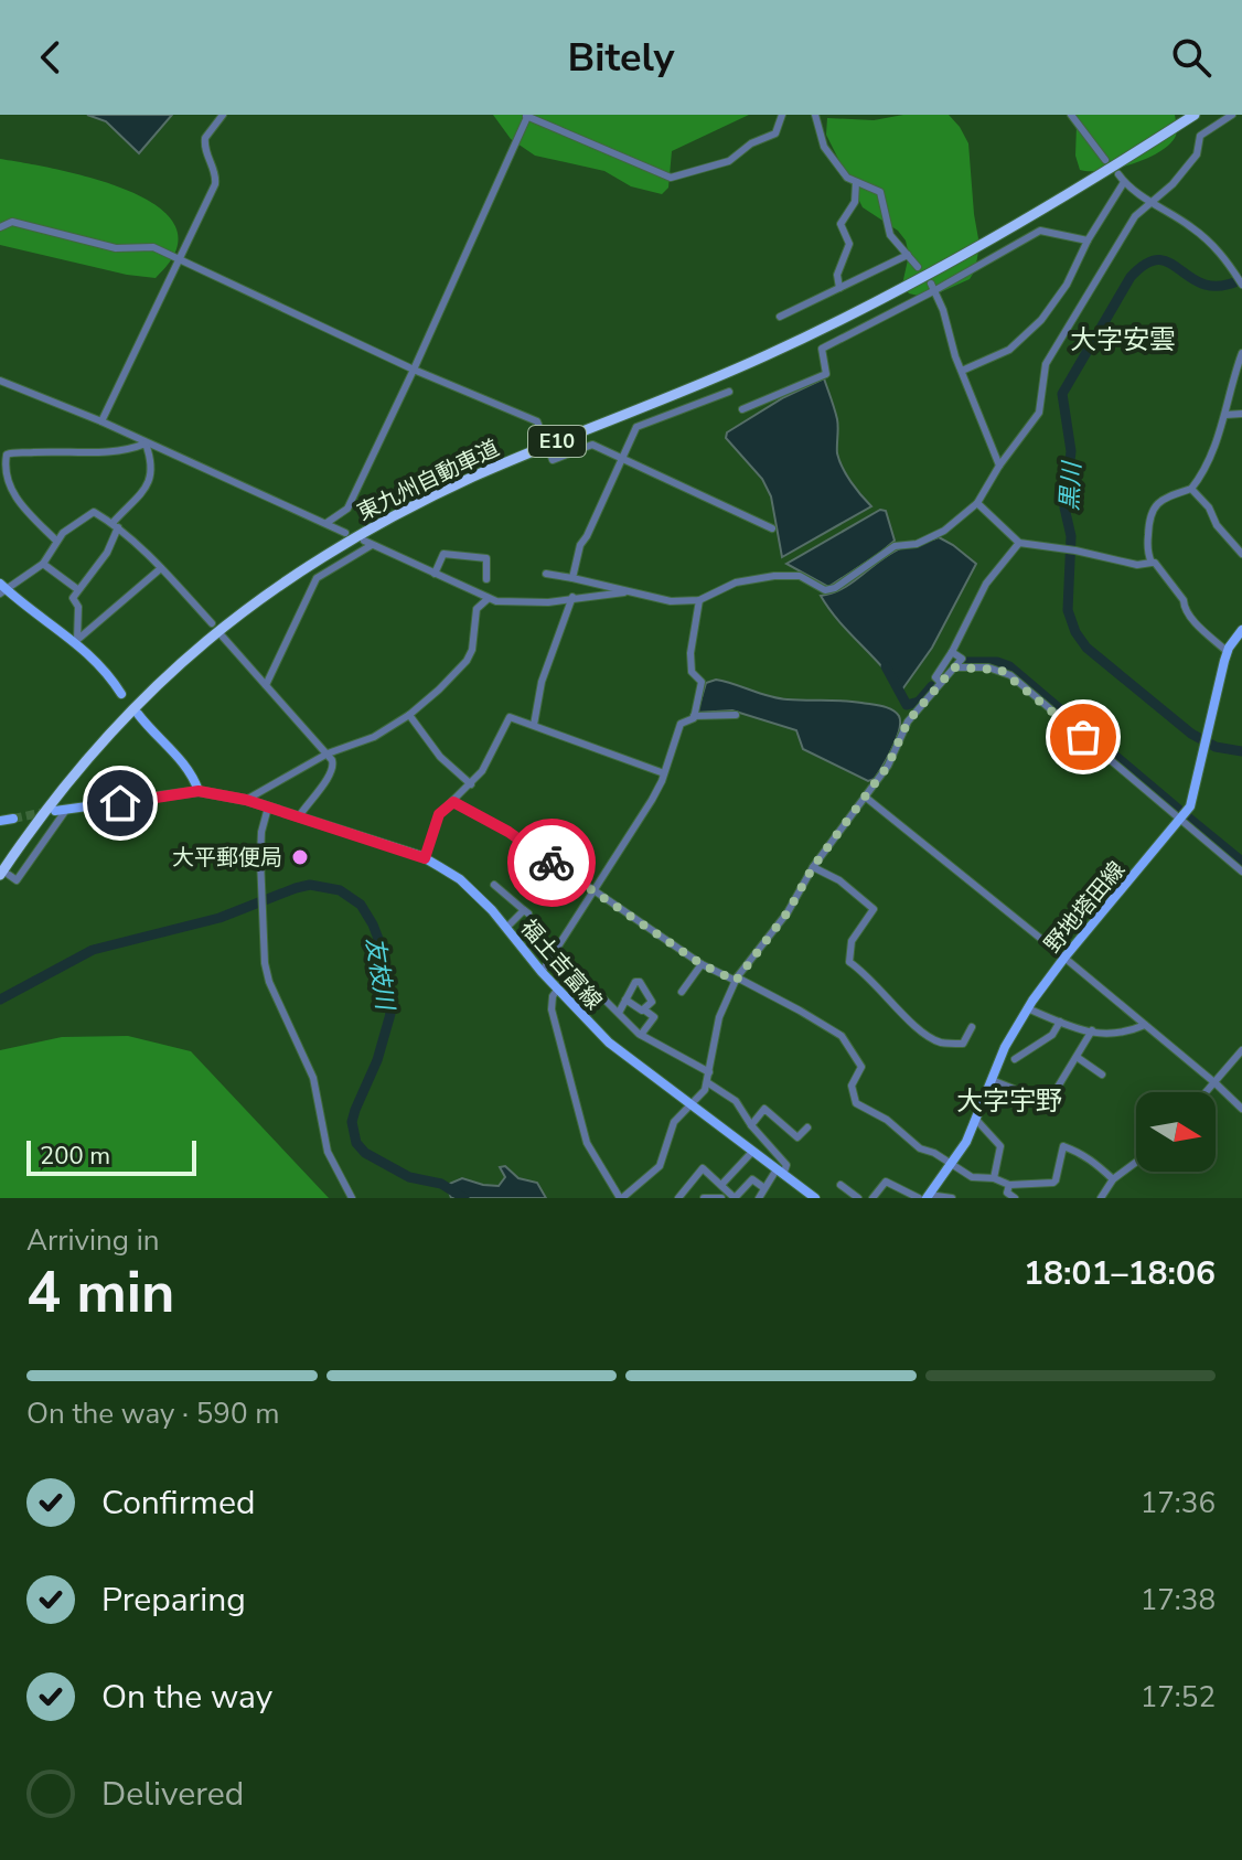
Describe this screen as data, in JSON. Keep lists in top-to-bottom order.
{
  "streets": {
    "highway": ["E10", "東九州自動車道"],
    "main road": ["野地塔田線", "福土吉富線"]
  },
  "districts": ["大字安雲", "大字宇野"],
  "water": ["黒川", "友枝川"],
  "places": ["大平郵便局"],
  "scale_bar": "200 m",
  "north": "right",
  "page": {
    "header": "Bitely",
    "scale": "200 m",
    "heading": ["4 min", "Arriving in", "18:01–18:06"],
    "bar": "On the way · 590 m",
    "list": [
      ["Confirmed", "17:36"],
      ["Preparing", "17:38"],
      ["On the way", "17:52"],
      "Delivered"
    ]
  }
}
